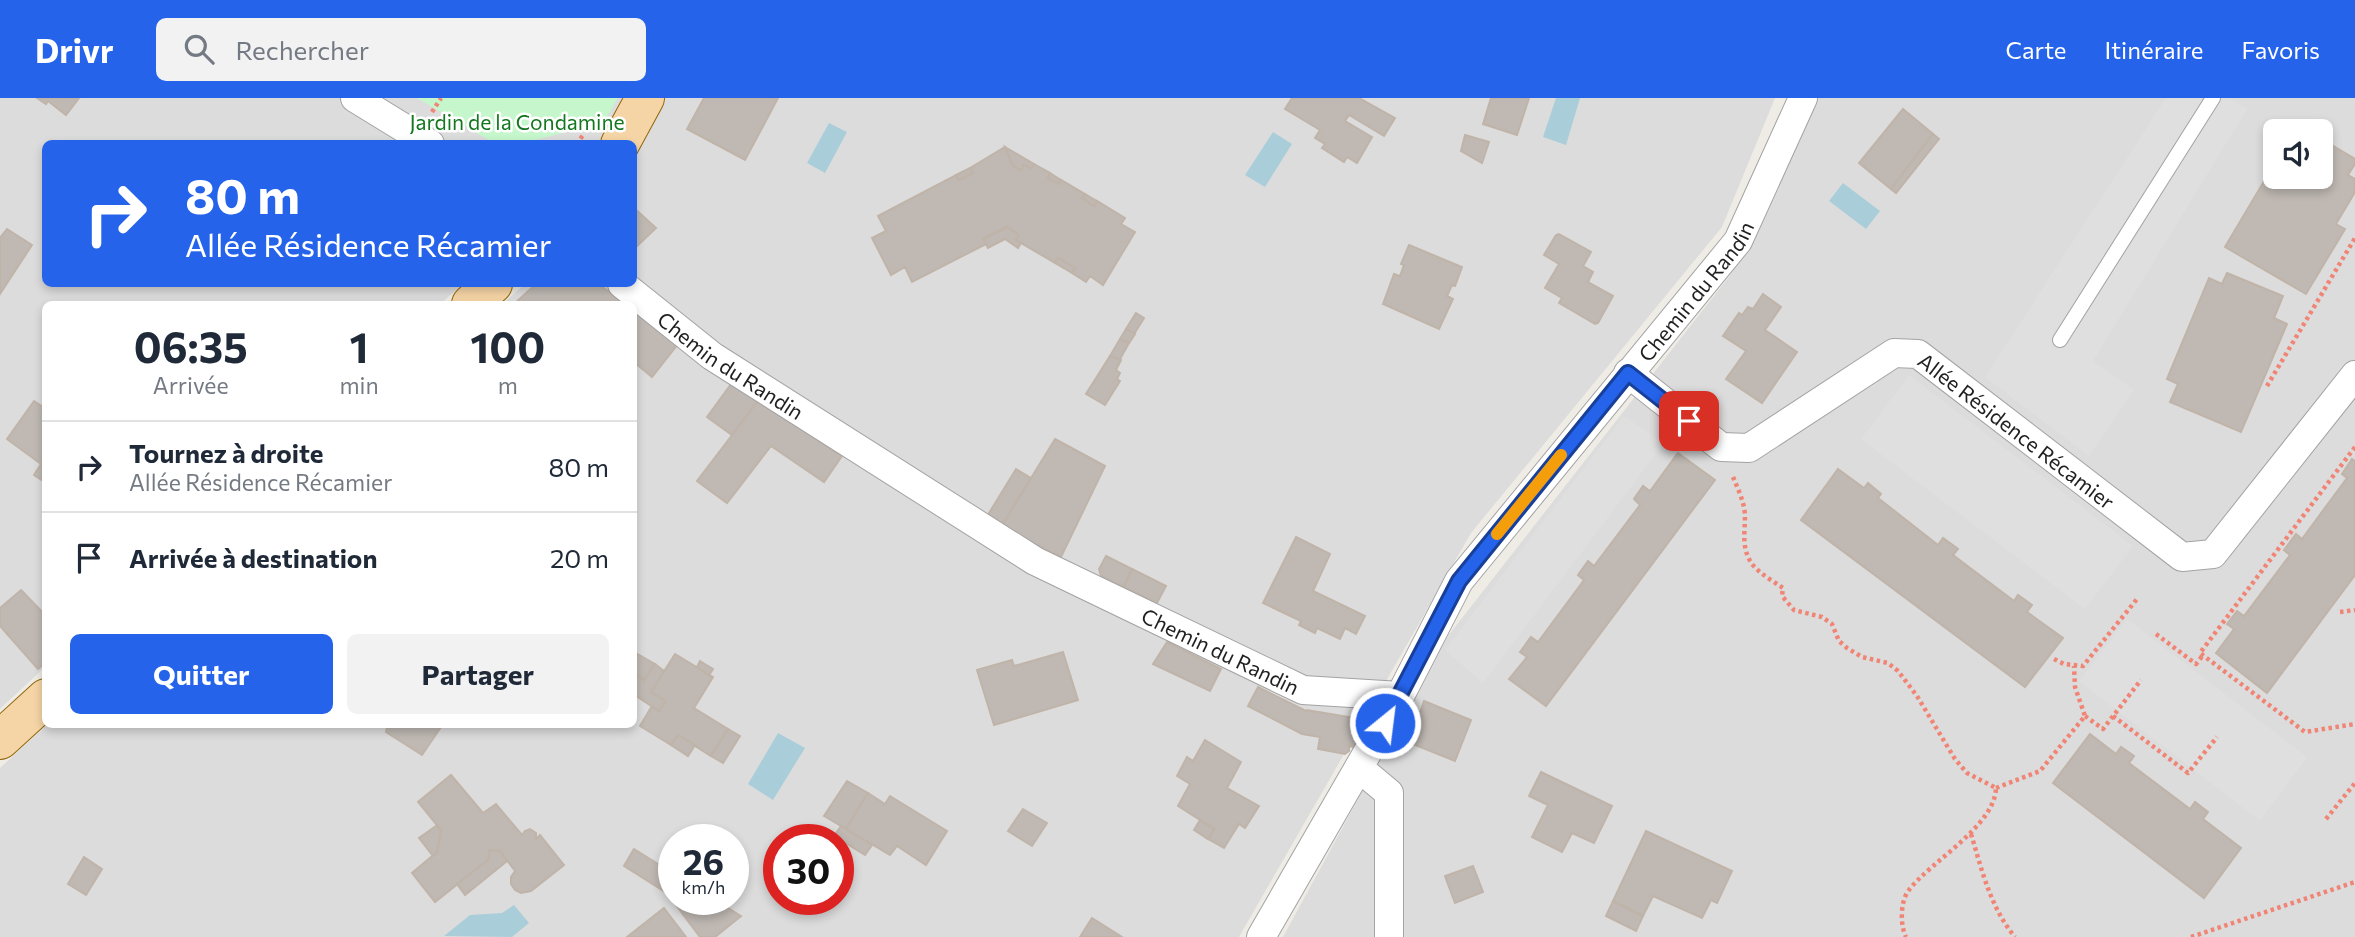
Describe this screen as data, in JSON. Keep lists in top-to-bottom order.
{
  "streets": {
    "street": ["Chemin du Randin", "Allée Résidence Récamier"]
  },
  "parks": ["Jardin de la Condamine"],
  "page": {
    "header": "Drivr",
    "search": "Rechercher",
    "nav": ["Carte", "Itinéraire", "Favoris"],
    "turn": ["80 m", "Allée Résidence Récamier"],
    "eta": [
      "06:35",
      "Arrivée",
      "1",
      "min",
      "100",
      "m"
    ],
    "list": [
      {
        "name": "Tournez à droite",
        "note": "Allée Résidence Récamier",
        "value": "80 m"
      },
      {
        "name": "Arrivée à destination",
        "value": "20 m"
      }
    ],
    "buttons": ["Quitter", "Partager"],
    "speed": "26 km/h",
    "limit": "30"
  }
}
